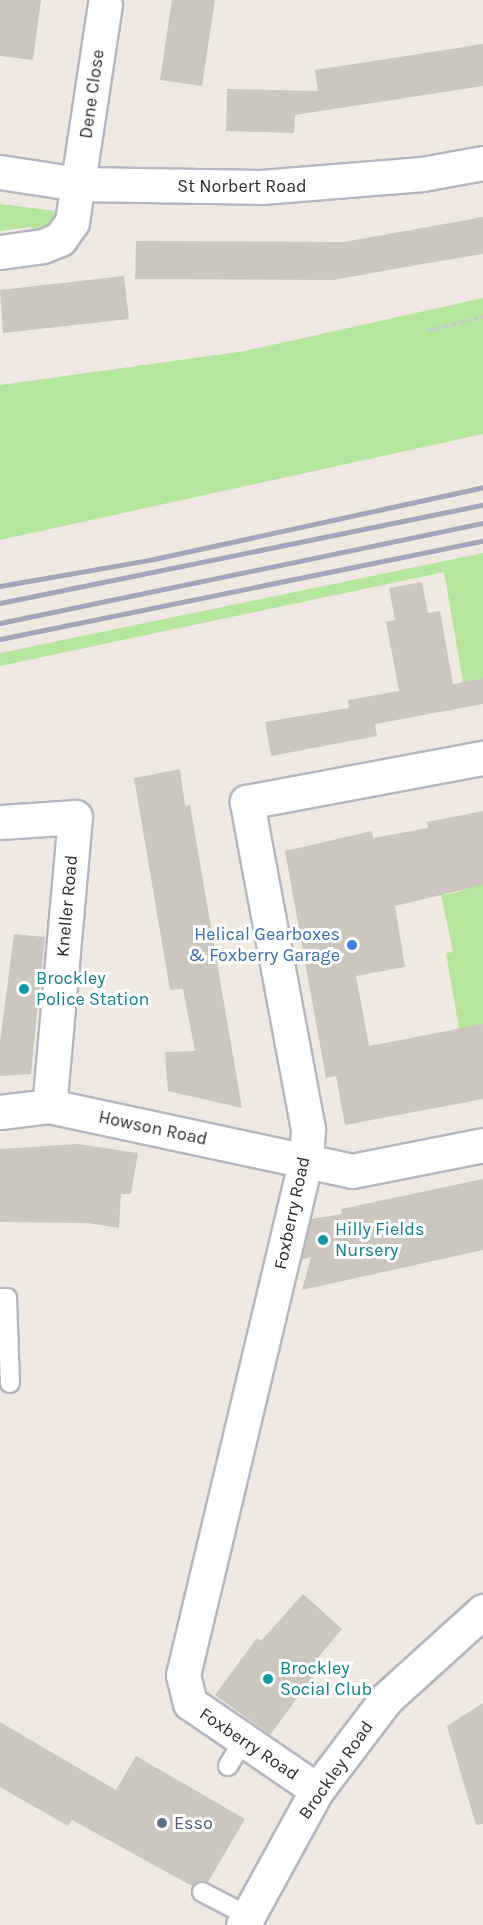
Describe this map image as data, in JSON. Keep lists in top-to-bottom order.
{
  "streets": {
    "street": [
      "Dene Close",
      "St Norbert Road",
      "Kneller Road",
      "Howson Road",
      "Foxberry Road",
      "Brockley Road"
    ]
  },
  "crossings": [
    ["Dene Close", "St Norbert Road"],
    ["Kneller Road", "Howson Road"],
    ["Howson Road", "Foxberry Road"],
    ["Foxberry Road", "Brockley Road"]
  ],
  "places": [
    "Helical Gearboxes & Foxberry Garage",
    "Brockley Police Station",
    "Hilly Fields Nursery",
    "Brockley Social Club",
    "Esso"
  ]
}
